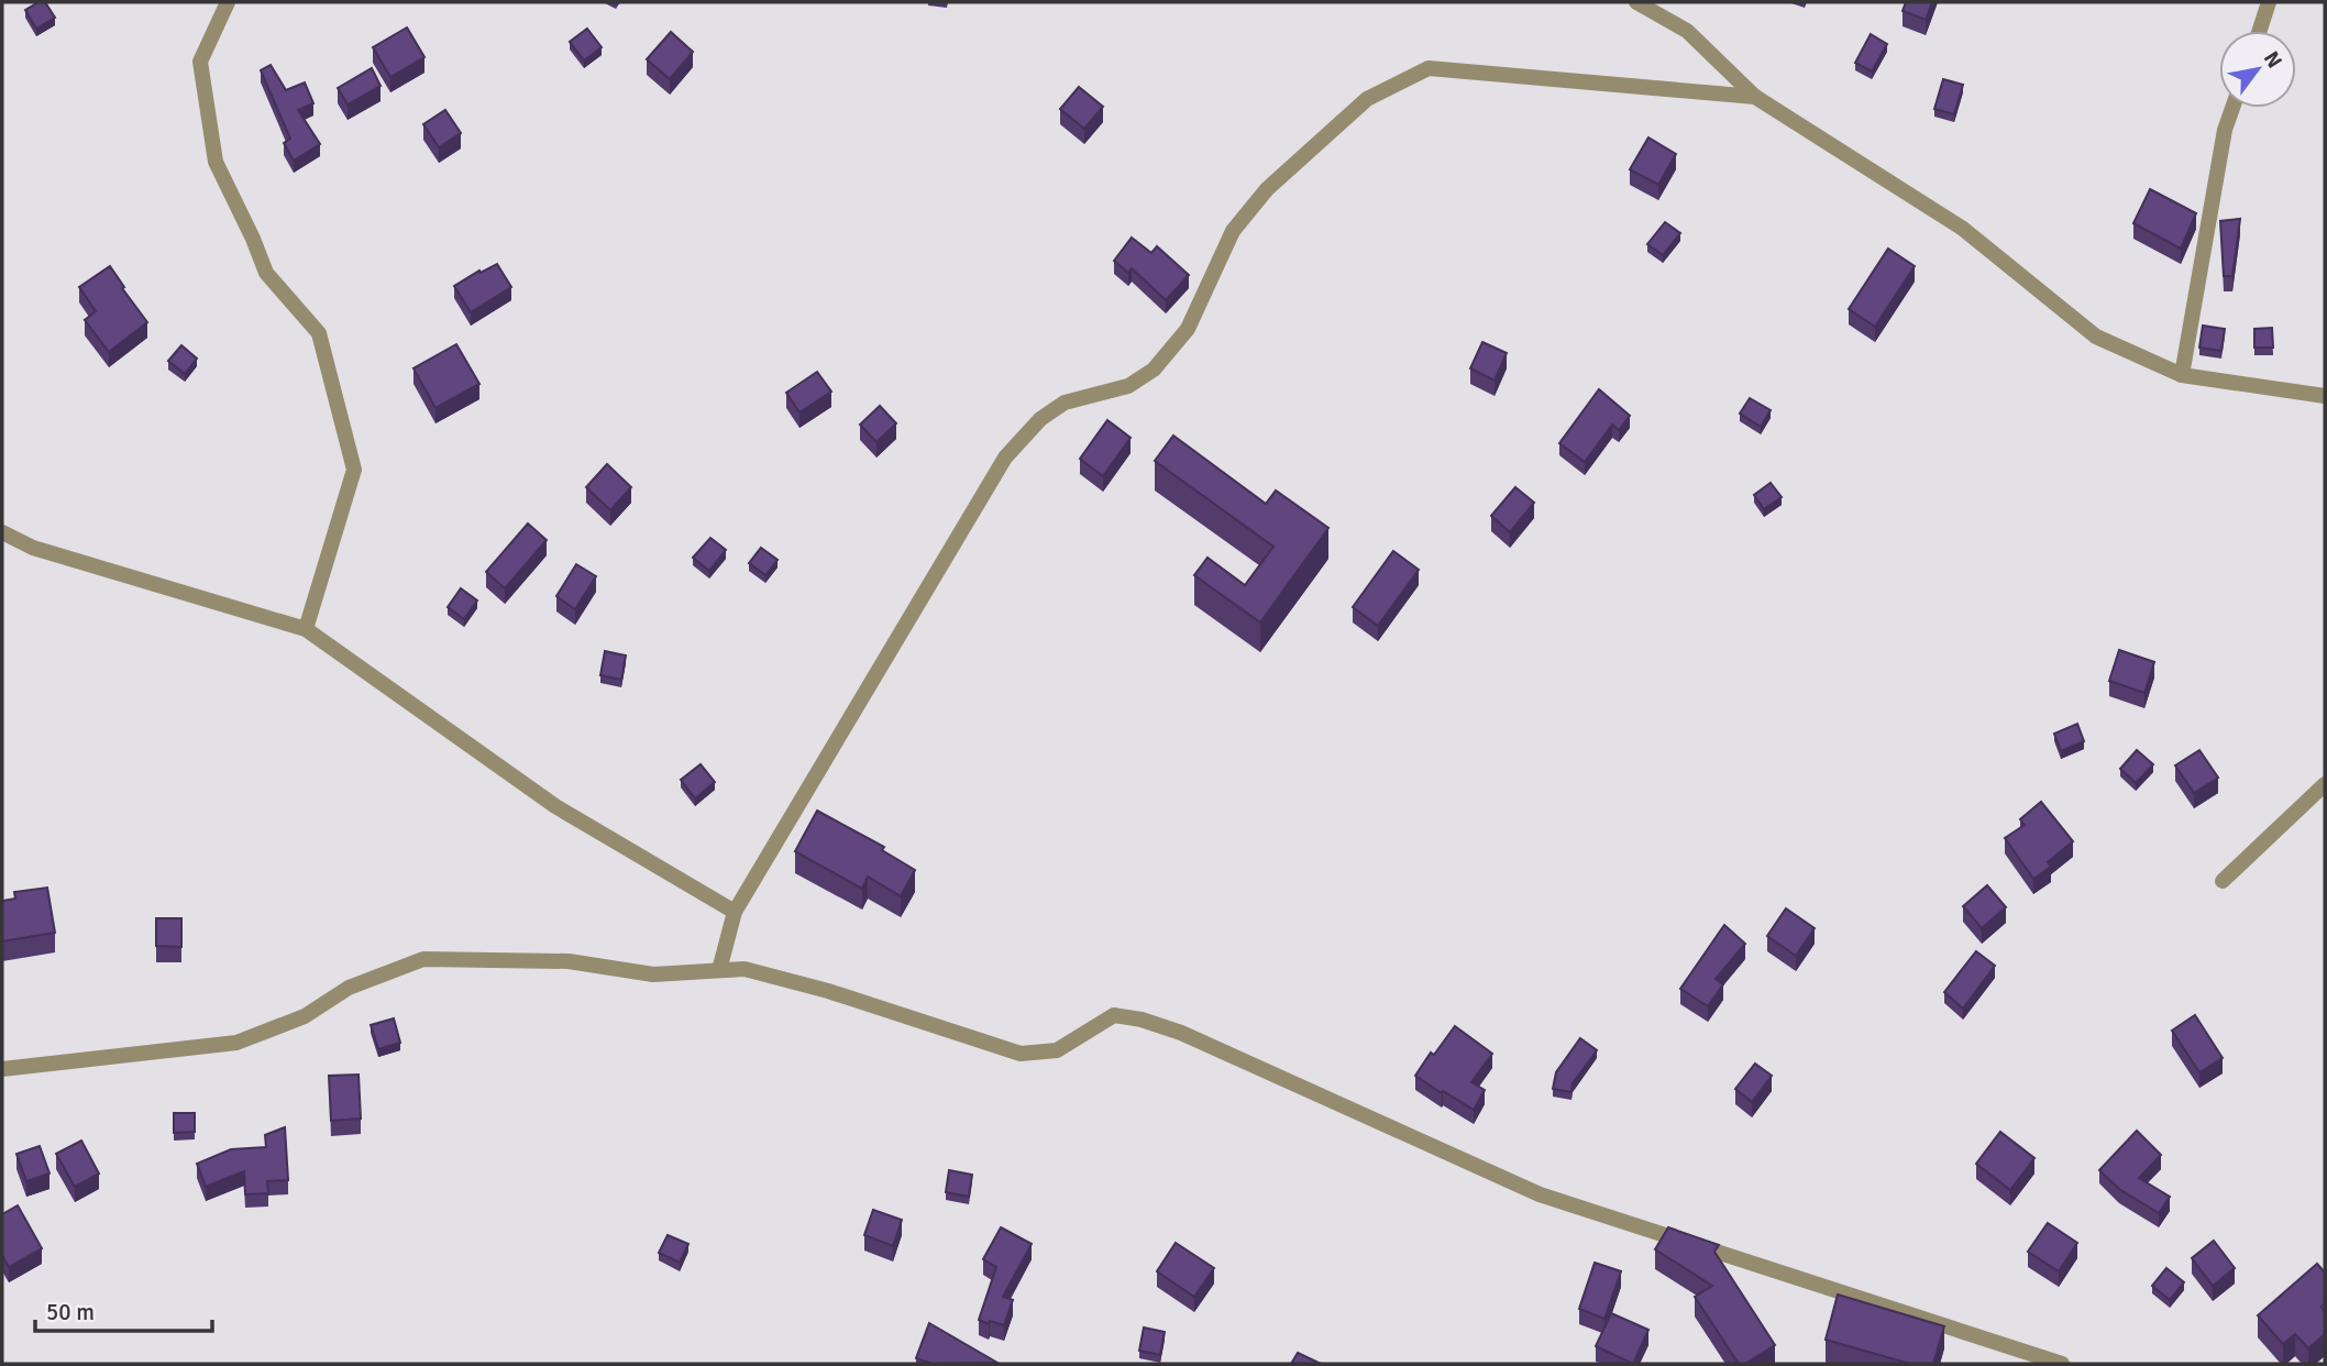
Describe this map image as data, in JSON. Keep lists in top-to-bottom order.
{
  "scale_bar": "50 m",
  "north": "top right"
}
